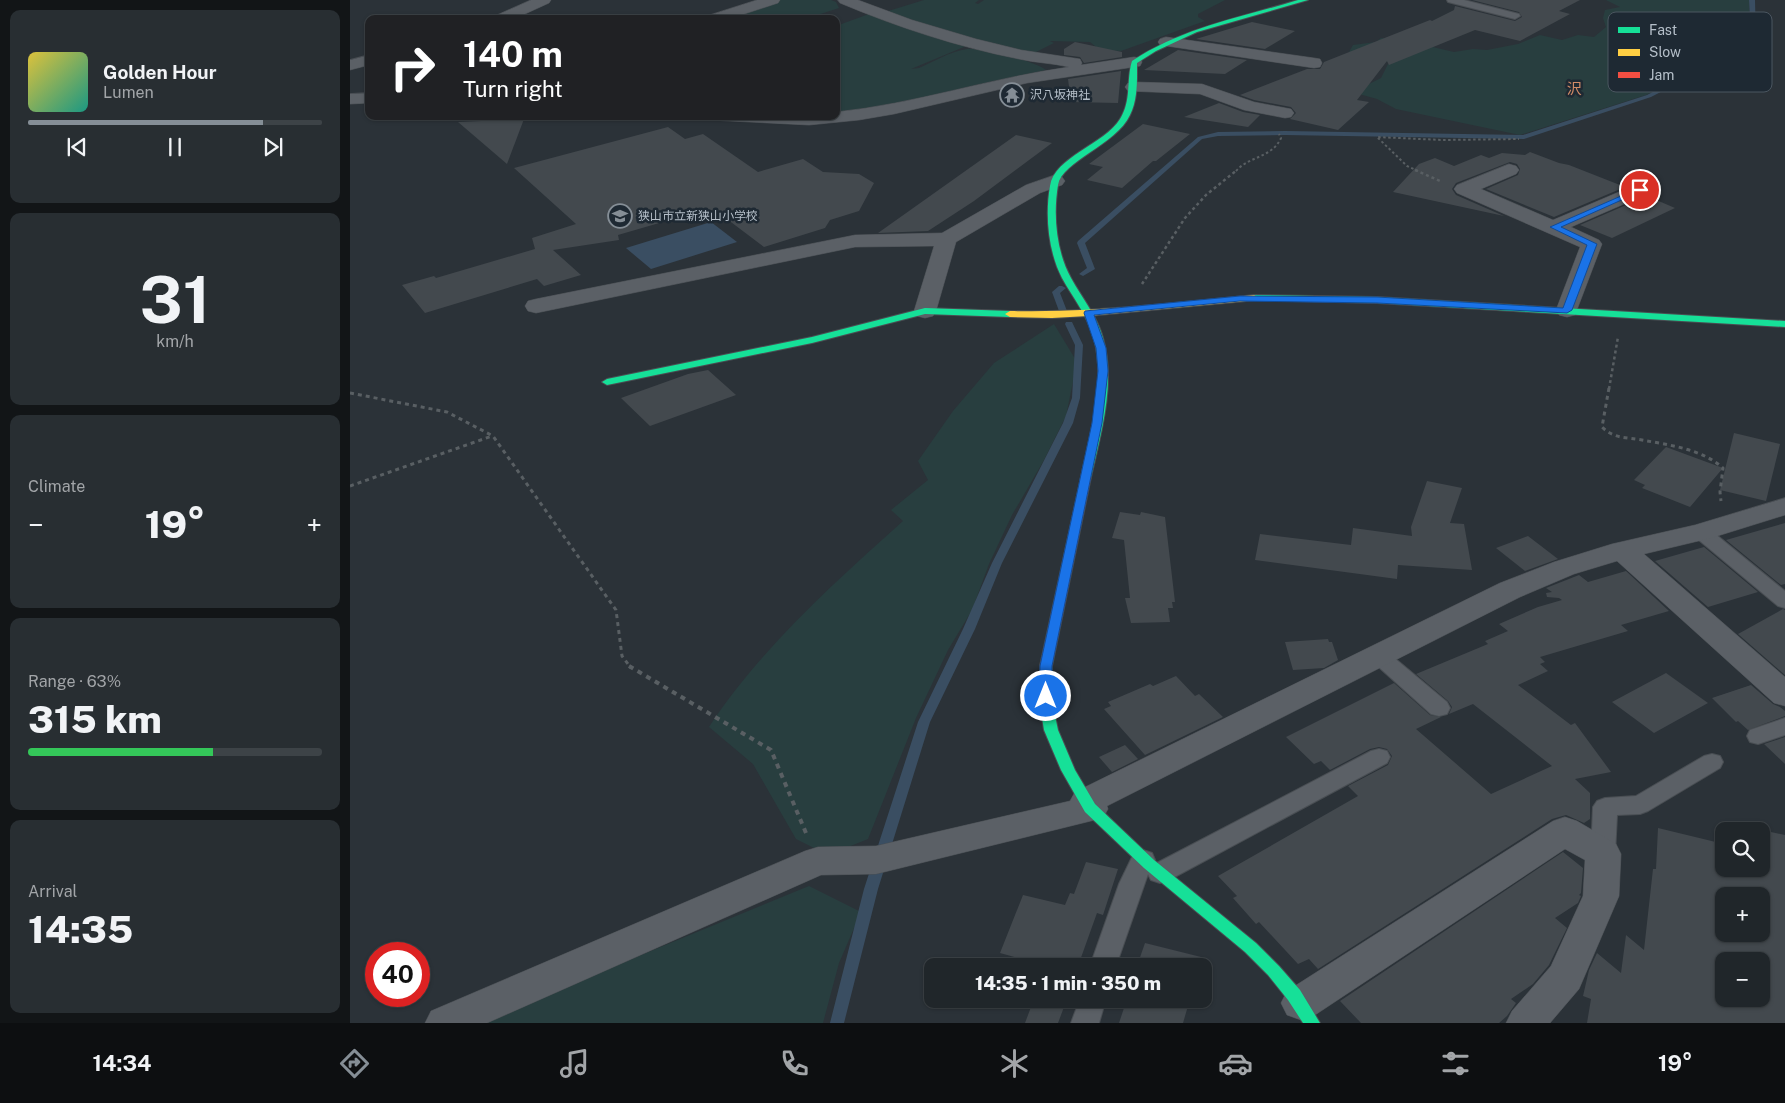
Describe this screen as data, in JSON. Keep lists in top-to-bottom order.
{
  "districts": ["沢"],
  "places": {
    "temple": ["沢八坂神社"],
    "school or university": ["狭山市立新狭山小学校"]
  },
  "legend": ["Fast", "Slow", "Jam"],
  "page": {
    "turn": ["140 m", "Turn right"],
    "song": ["Golden Hour", "Lumen"],
    "tile": [
      ["31", "km/h"],
      "Climate",
      ["Range · 63%", "315 km"],
      ["Arrival", "14:35"]
    ],
    "heat": ["−", "19°", "+"],
    "map_buttons": ["+", "−"],
    "limit": "40",
    "trip": "14:35 · 1 min · 350 m",
    "tabs": ["14:34", "19°"]
  }
}
